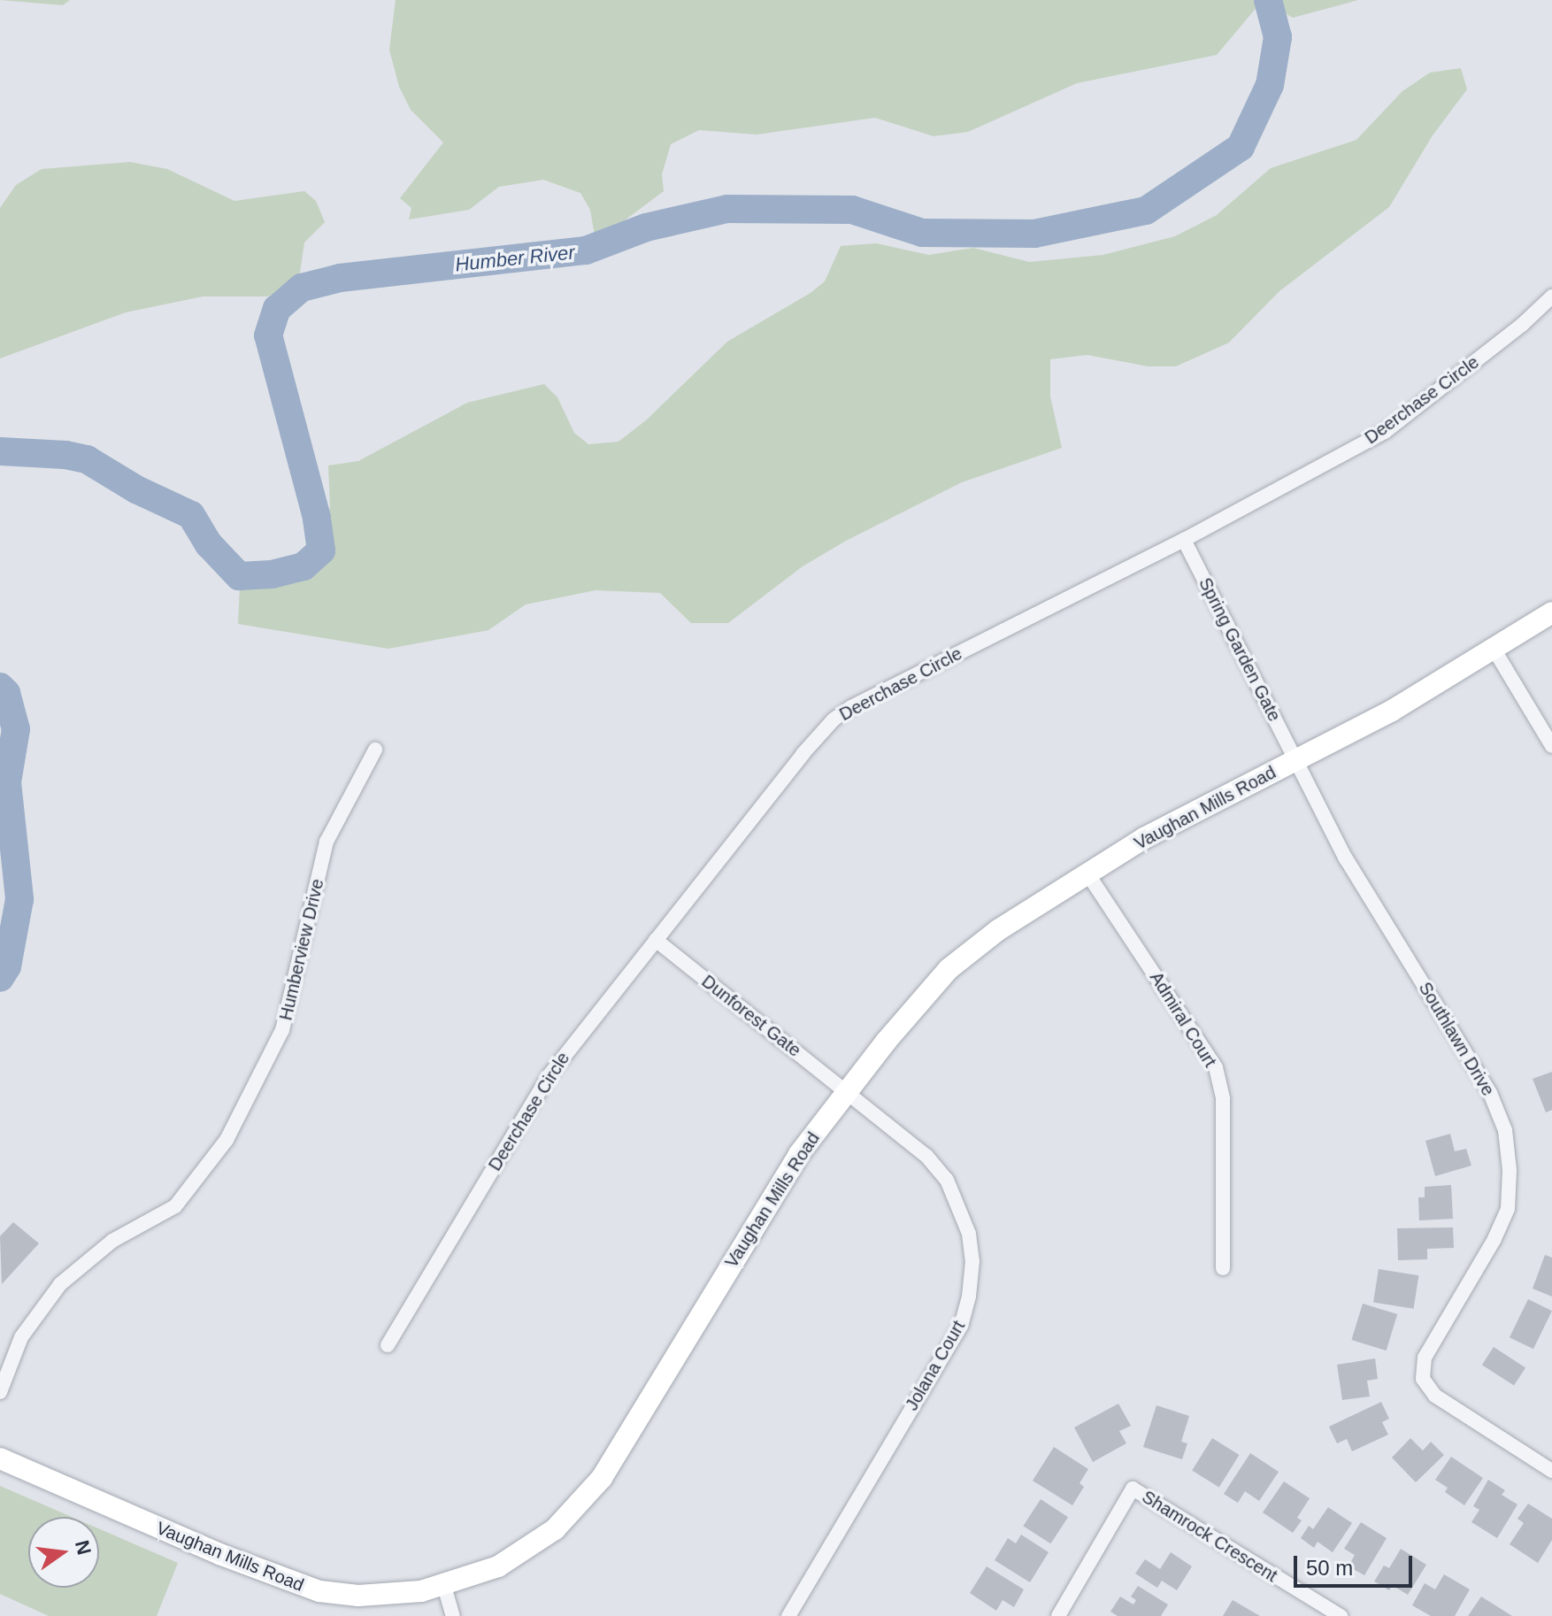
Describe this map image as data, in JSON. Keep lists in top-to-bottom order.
{
  "streets": {
    "street": [
      "Deerchase Circle",
      "Spring Garden Gate",
      "Vaughan Mills Road",
      "Humberview Drive",
      "Dunforest Gate",
      "Admiral Court",
      "Southlawn Drive",
      "Jolana Court",
      "Shamrock Crescent"
    ]
  },
  "crossings": [
    ["Deerchase Circle", "Spring Garden Gate"],
    ["Deerchase Circle", "Dunforest Gate"],
    ["Spring Garden Gate", "Vaughan Mills Road"],
    ["Spring Garden Gate", "Southlawn Drive"],
    ["Vaughan Mills Road", "Dunforest Gate"],
    ["Vaughan Mills Road", "Admiral Court"],
    ["Vaughan Mills Road", "Southlawn Drive"],
    ["Vaughan Mills Road", "Jolana Court"],
    ["Dunforest Gate", "Jolana Court"]
  ],
  "water": ["Humber River"],
  "scale_bar": "50 m",
  "north": "right"
}
